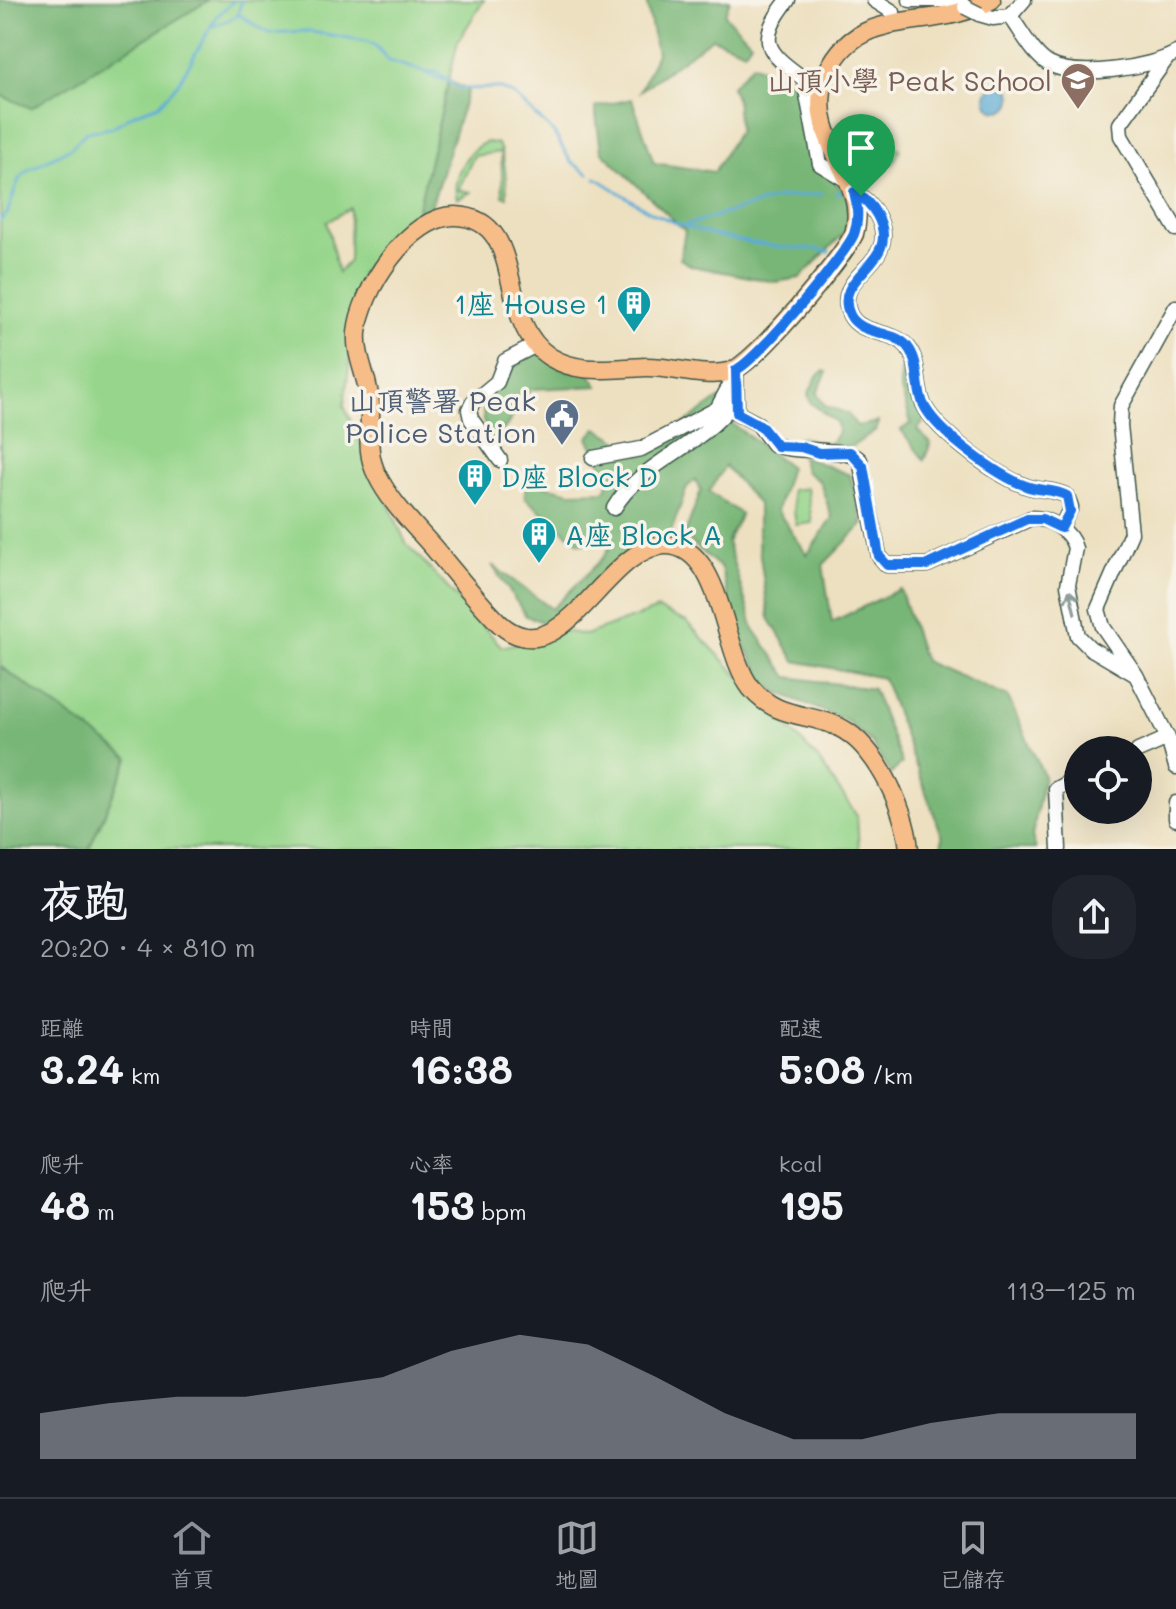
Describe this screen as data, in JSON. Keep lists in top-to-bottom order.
{
  "places": {
    "school or university": ["山頂小學 Peak School"],
    "building": ["1座 House 1", "D座 Block D", "A座 Block A"],
    "public building": ["山頂警署 Peak Police Station"]
  },
  "page": {
    "heading": ["夜跑", "20:20 · 4 × 810 m"],
    "stats": [
      ["距離", "3.24 km"],
      ["時間", "16:38"],
      ["配速", "5:08 /km"],
      ["爬升", "48 m"],
      ["心率", "153 bpm"],
      ["kcal", "195"]
    ],
    "chart": ["爬升", "113–125 m"],
    "tabs": ["首頁", "地圖", "已儲存"]
  }
}
